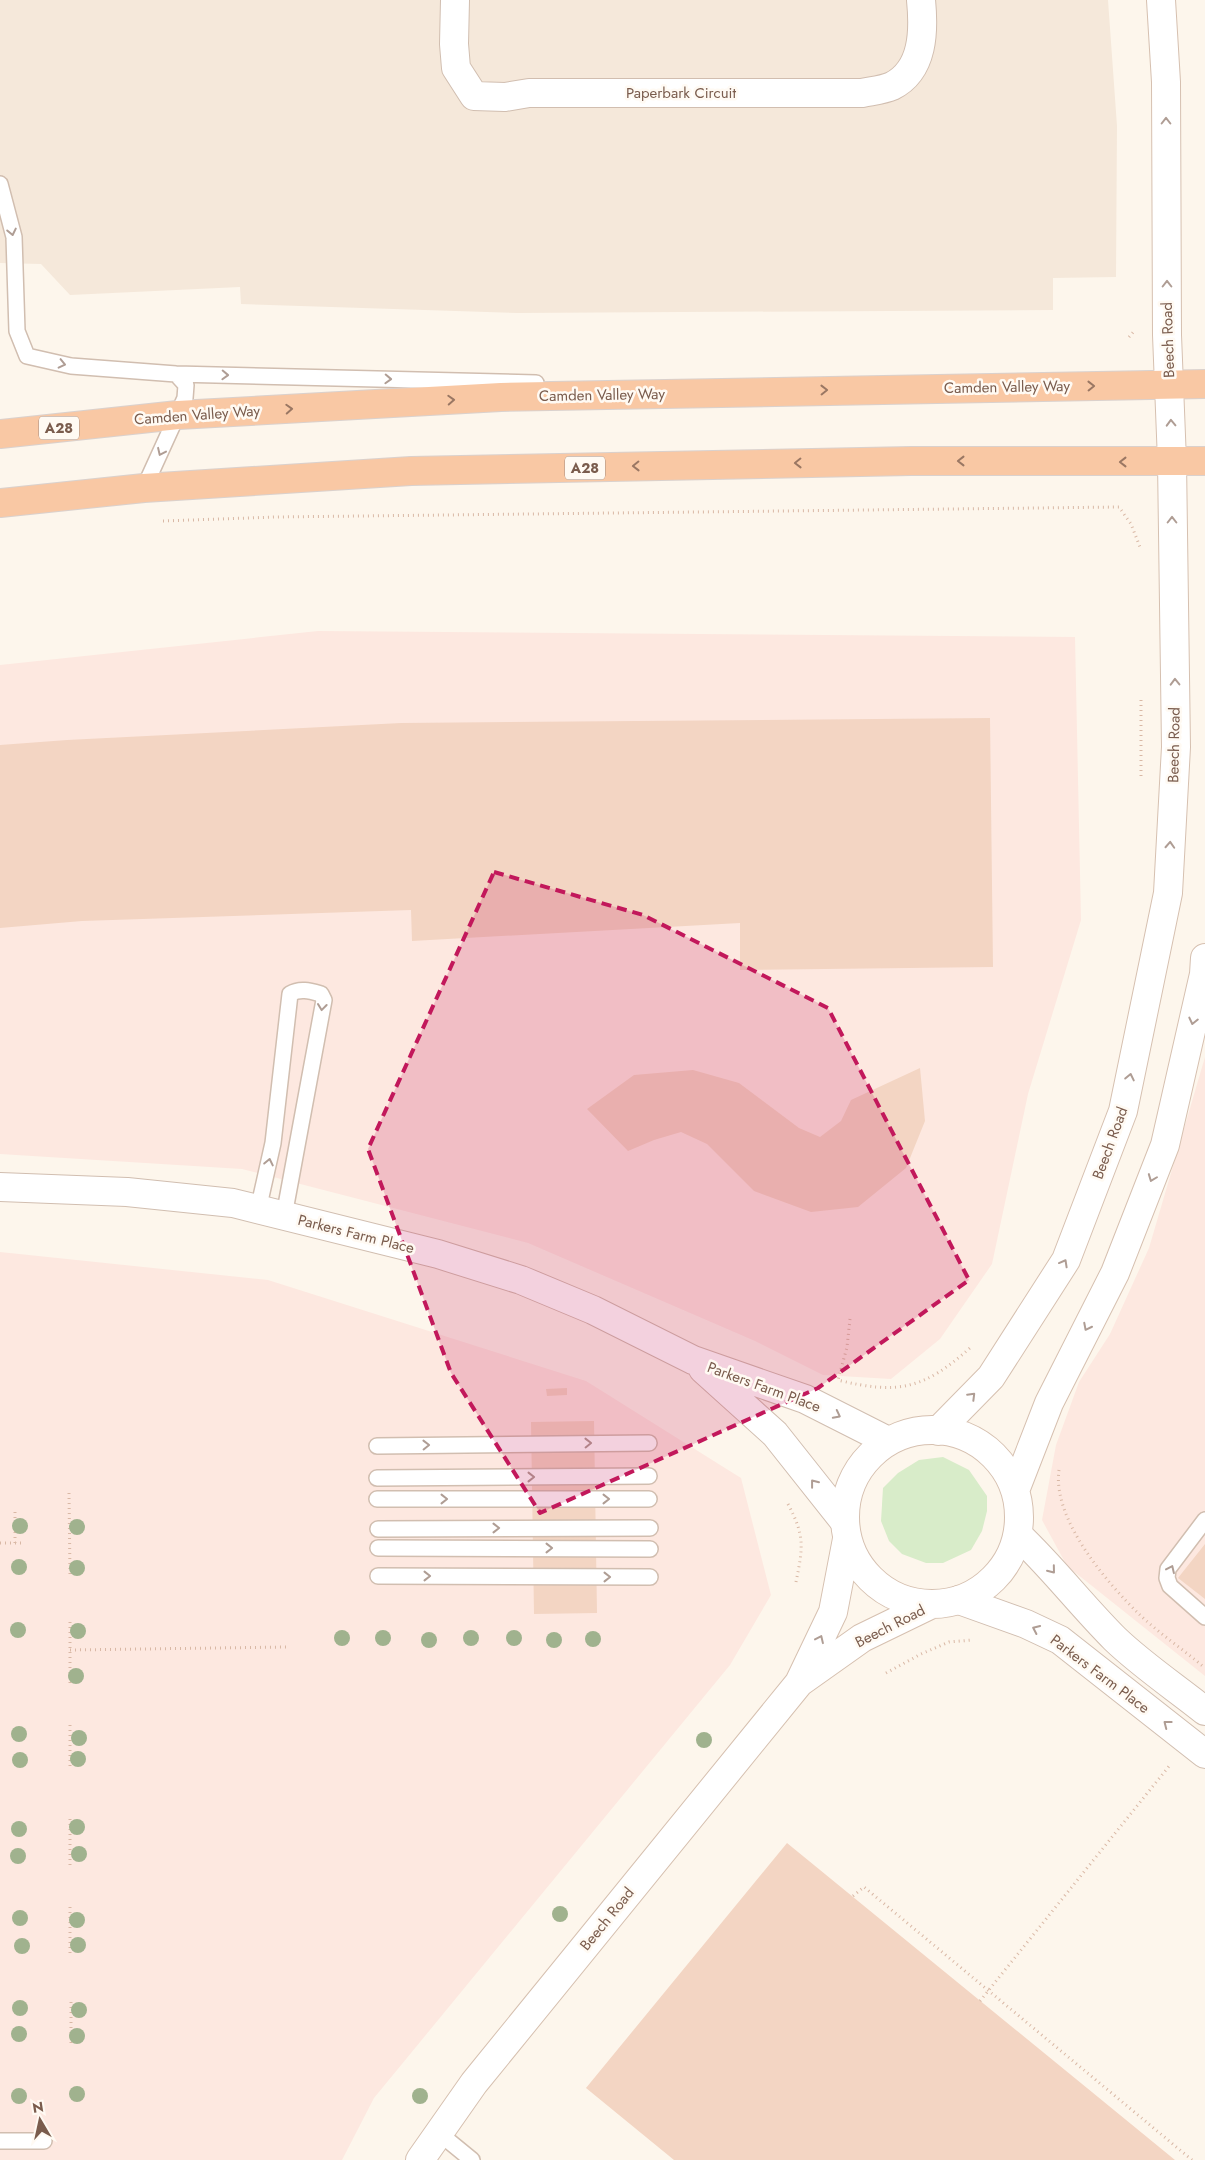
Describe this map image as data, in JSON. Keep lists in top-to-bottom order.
{
  "streets": {
    "highway": ["Camden Valley Way", "A28"],
    "main road": ["Paperbark Circuit", "Beech Road", "Parkers Farm Place"]
  },
  "crossings": [
    ["Beech Road", "Camden Valley Way"],
    ["Beech Road", "A28"],
    ["Beech Road", "Parkers Farm Place"]
  ],
  "north": "top"
}
